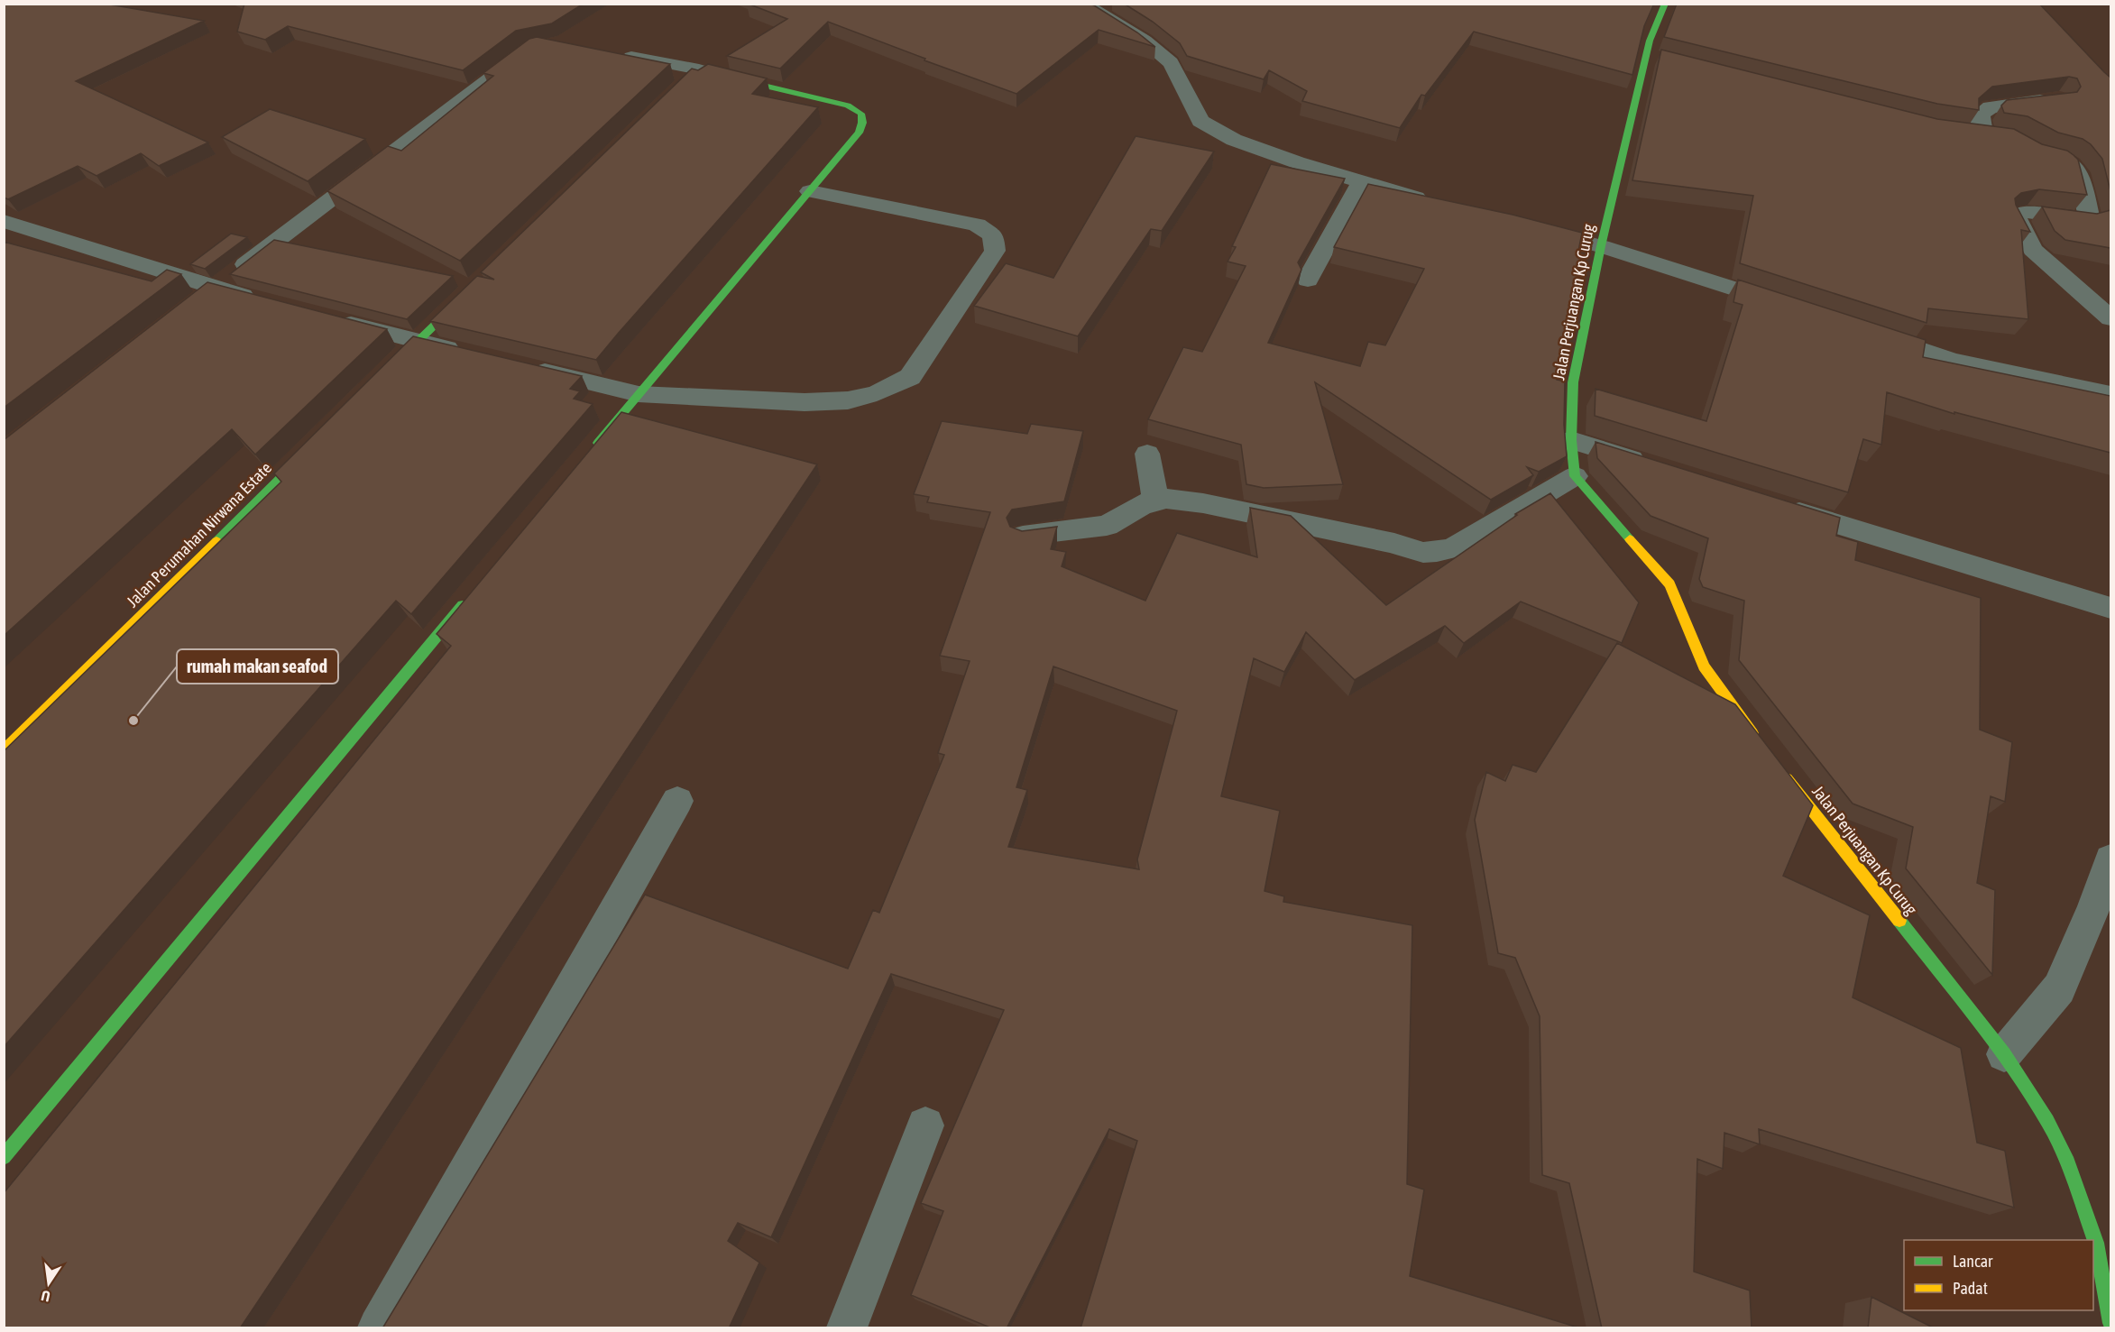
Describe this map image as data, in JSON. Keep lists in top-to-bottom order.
{
  "streets": {
    "street": ["Jalan Perjuangan Kp Curug", "Jalan Perumahan Nirwana Estate"]
  },
  "places": ["rumah makan seafod"],
  "legend": ["Lancar", "Padat"],
  "north": "bottom"
}
